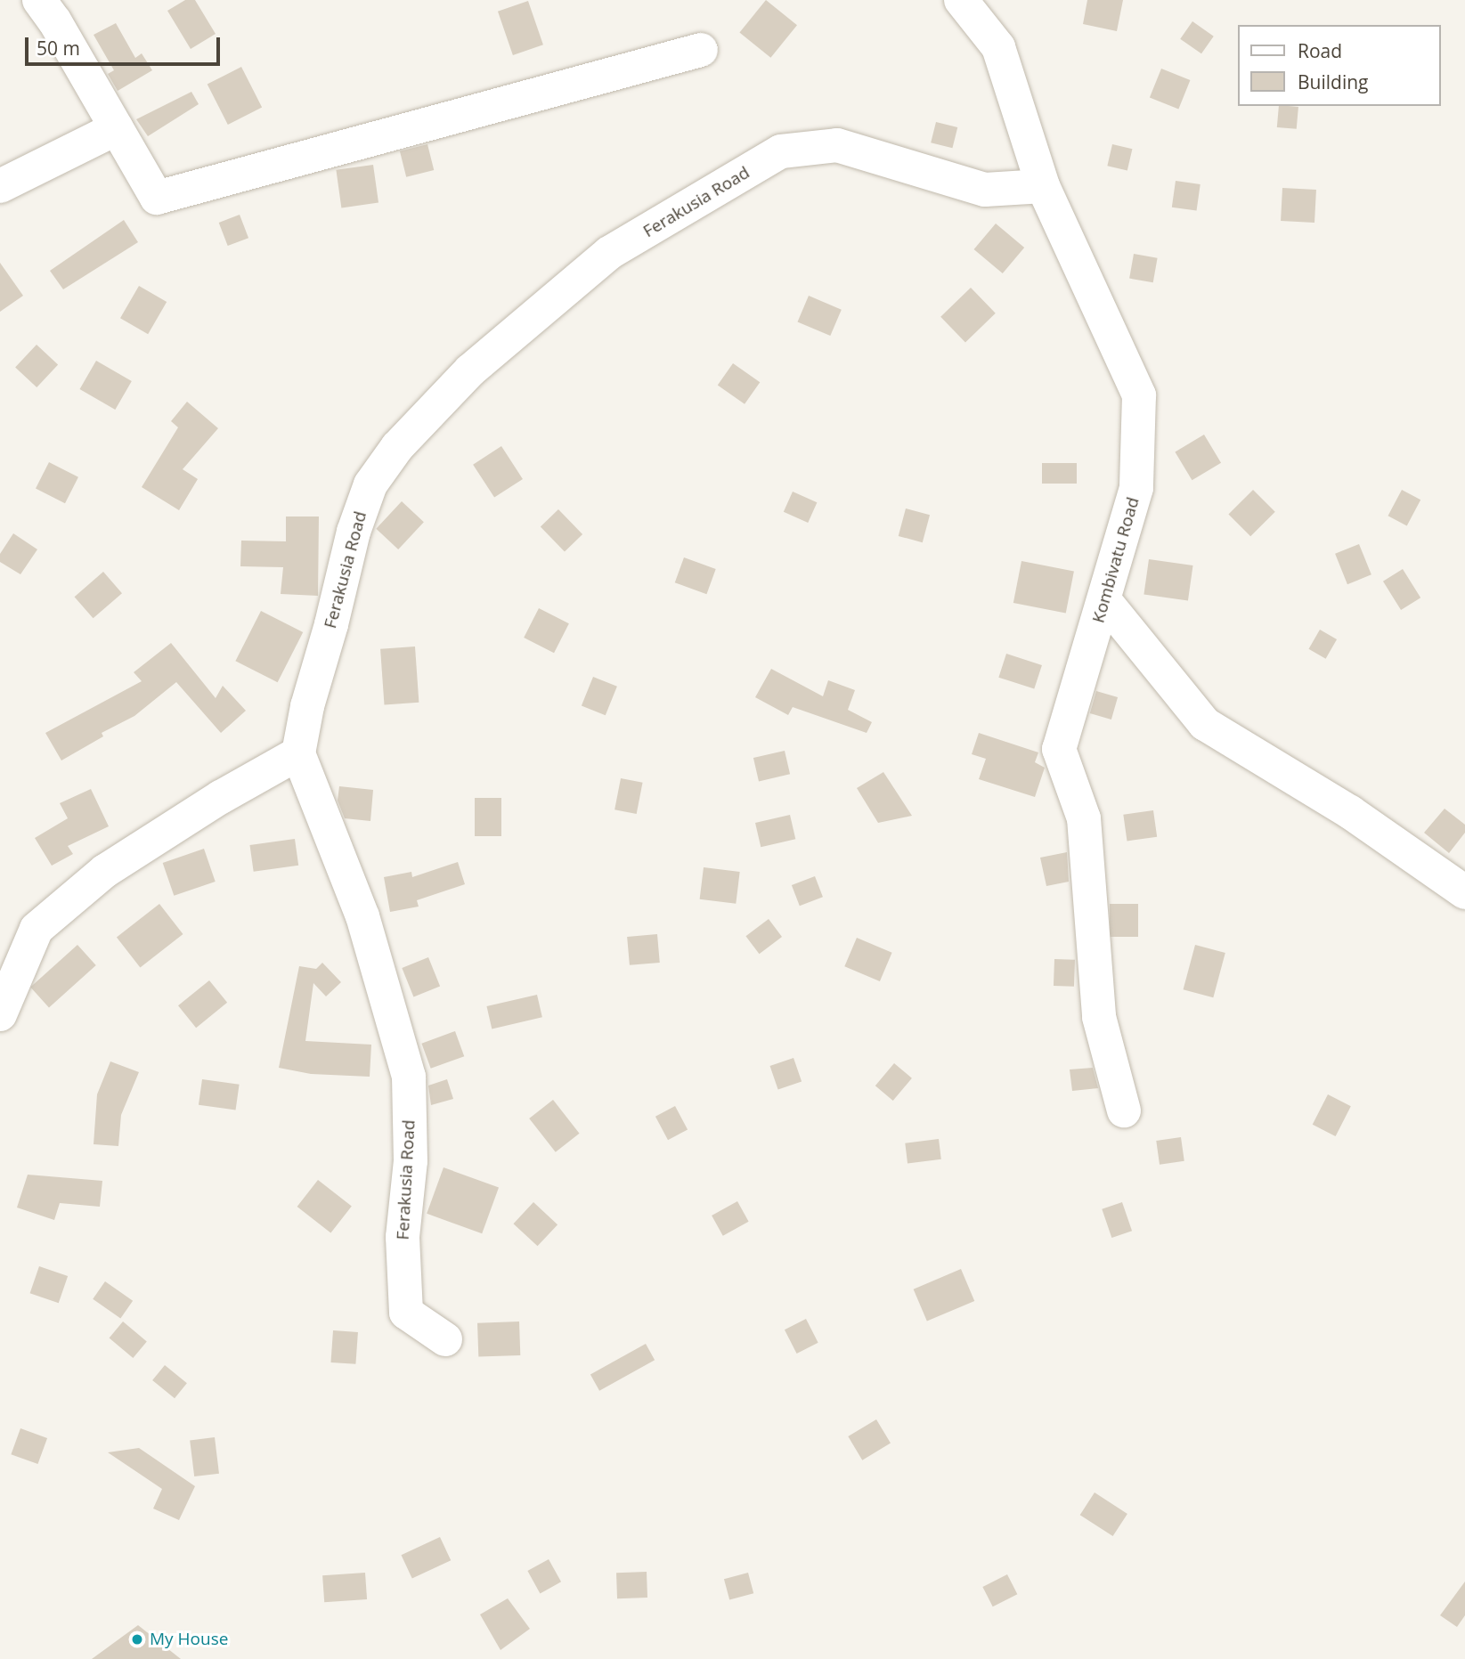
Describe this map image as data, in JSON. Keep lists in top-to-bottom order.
{
  "streets": {
    "street": ["Ferakusia Road", "Kombivatu Road"]
  },
  "crossings": [
    ["Ferakusia Road", "Kombivatu Road"]
  ],
  "places": ["My House"],
  "legend": ["Road", "Building"],
  "scale_bar": "50 m"
}
